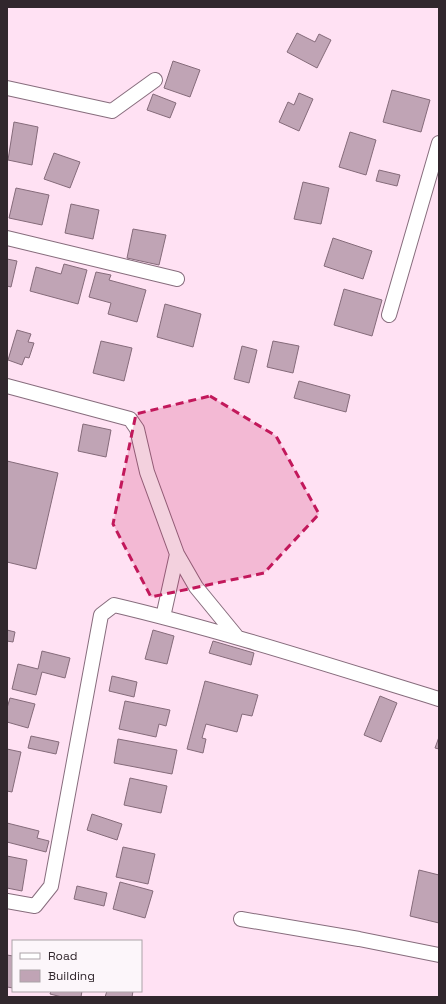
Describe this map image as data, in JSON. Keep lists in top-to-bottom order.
{
  "legend": ["Road", "Building"]
}
